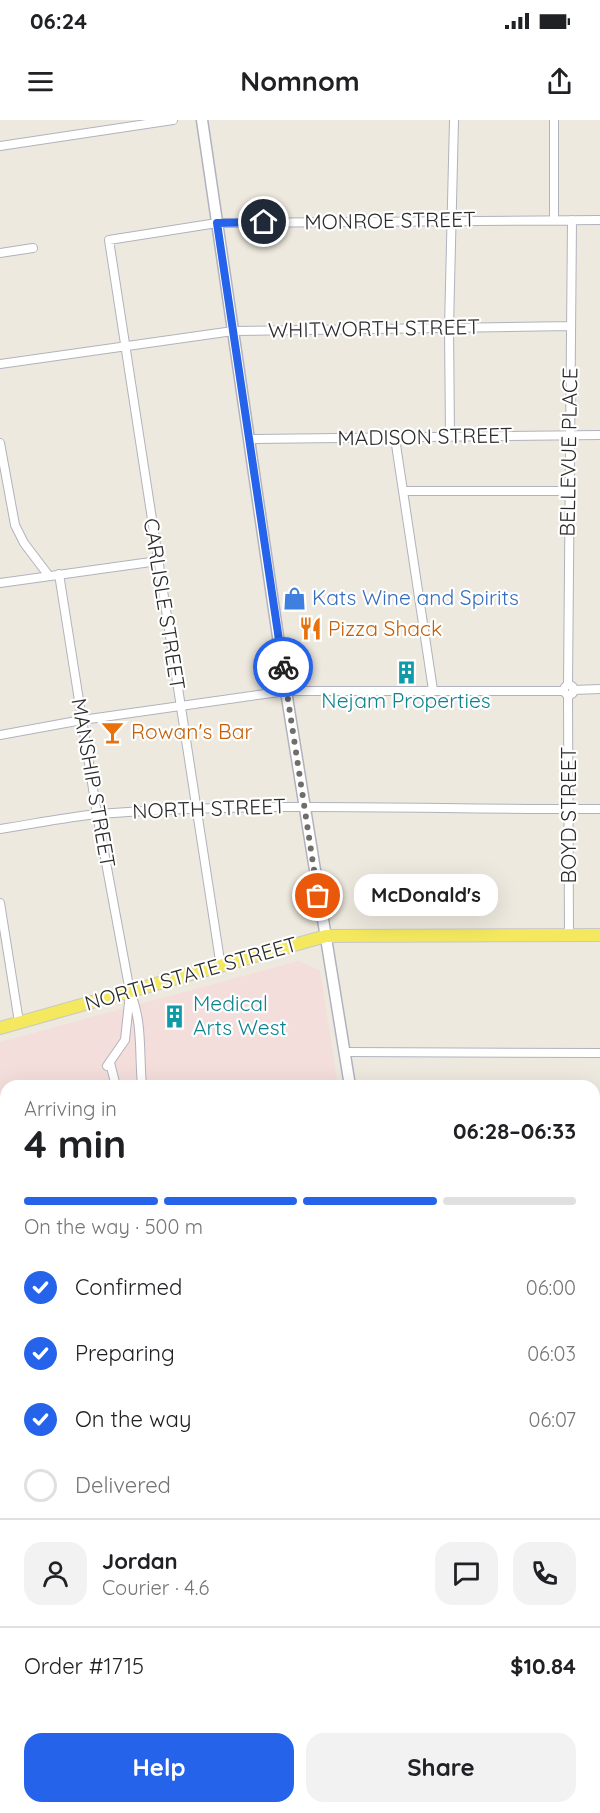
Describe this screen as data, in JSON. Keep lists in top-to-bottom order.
{
  "streets": {
    "main road": ["NORTH STATE STREET"],
    "street": [
      "MONROE STREET",
      "WHITWORTH STREET",
      "MADISON STREET",
      "BELLEVUE PLACE",
      "CARLISLE STREET",
      "MANSHIP STREET",
      "NORTH STREET",
      "BOYD STREET"
    ]
  },
  "crossings": [
    ["MONROE STREET", "BELLEVUE PLACE"],
    ["MONROE STREET", "CARLISLE STREET"],
    ["WHITWORTH STREET", "BELLEVUE PLACE"],
    ["WHITWORTH STREET", "CARLISLE STREET"],
    ["MADISON STREET", "BELLEVUE PLACE"],
    ["BELLEVUE PLACE", "BOYD STREET"],
    ["CARLISLE STREET", "NORTH STREET"],
    ["CARLISLE STREET", "NORTH STATE STREET"],
    ["MANSHIP STREET", "NORTH STREET"],
    ["MANSHIP STREET", "NORTH STATE STREET"],
    ["NORTH STREET", "BOYD STREET"],
    ["BOYD STREET", "NORTH STATE STREET"]
  ],
  "places": {
    "shop": ["Kats Wine and Spirits"],
    "restaurant": ["Pizza Shack"],
    "building": ["Nejam Properties", "Medical Arts West"],
    "bar": ["Rowan's Bar"],
    "other": ["McDonald's"]
  },
  "page": {
    "status": "06:24",
    "header": "Nomnom",
    "bubble": "McDonald's",
    "heading": ["4 min", "Arriving in", "06:28–06:33"],
    "panel": [
      "Jordan",
      "Courier · 4.6",
      "Order #1715",
      "$10.84"
    ],
    "bar": "On the way · 500 m",
    "list": [
      ["Confirmed", "06:00"],
      ["Preparing", "06:03"],
      ["On the way", "06:07"],
      "Delivered"
    ],
    "buttons": ["Help", "Share"]
  }
}
